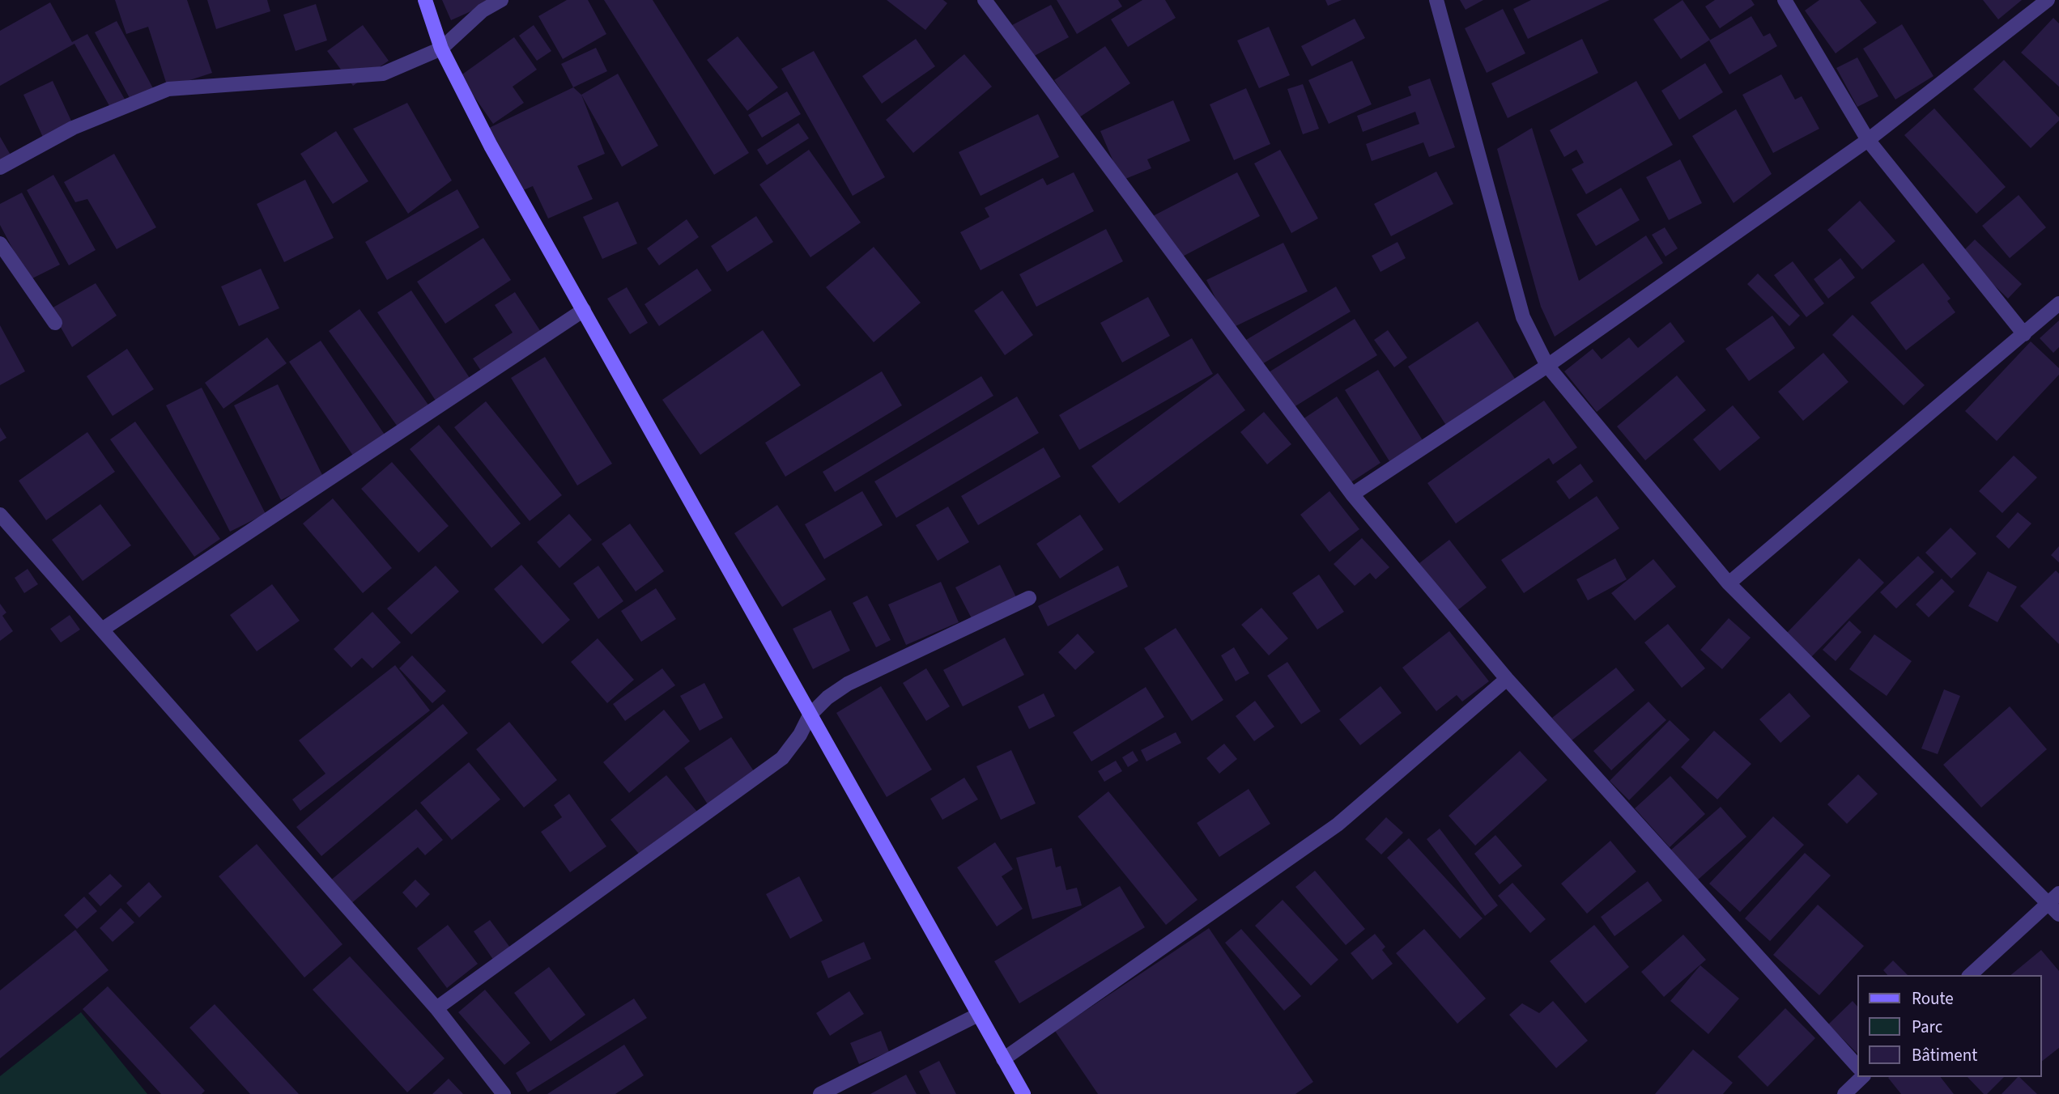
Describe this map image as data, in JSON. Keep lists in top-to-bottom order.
{
  "legend": ["Route", "Parc", "Bâtiment"]
}
